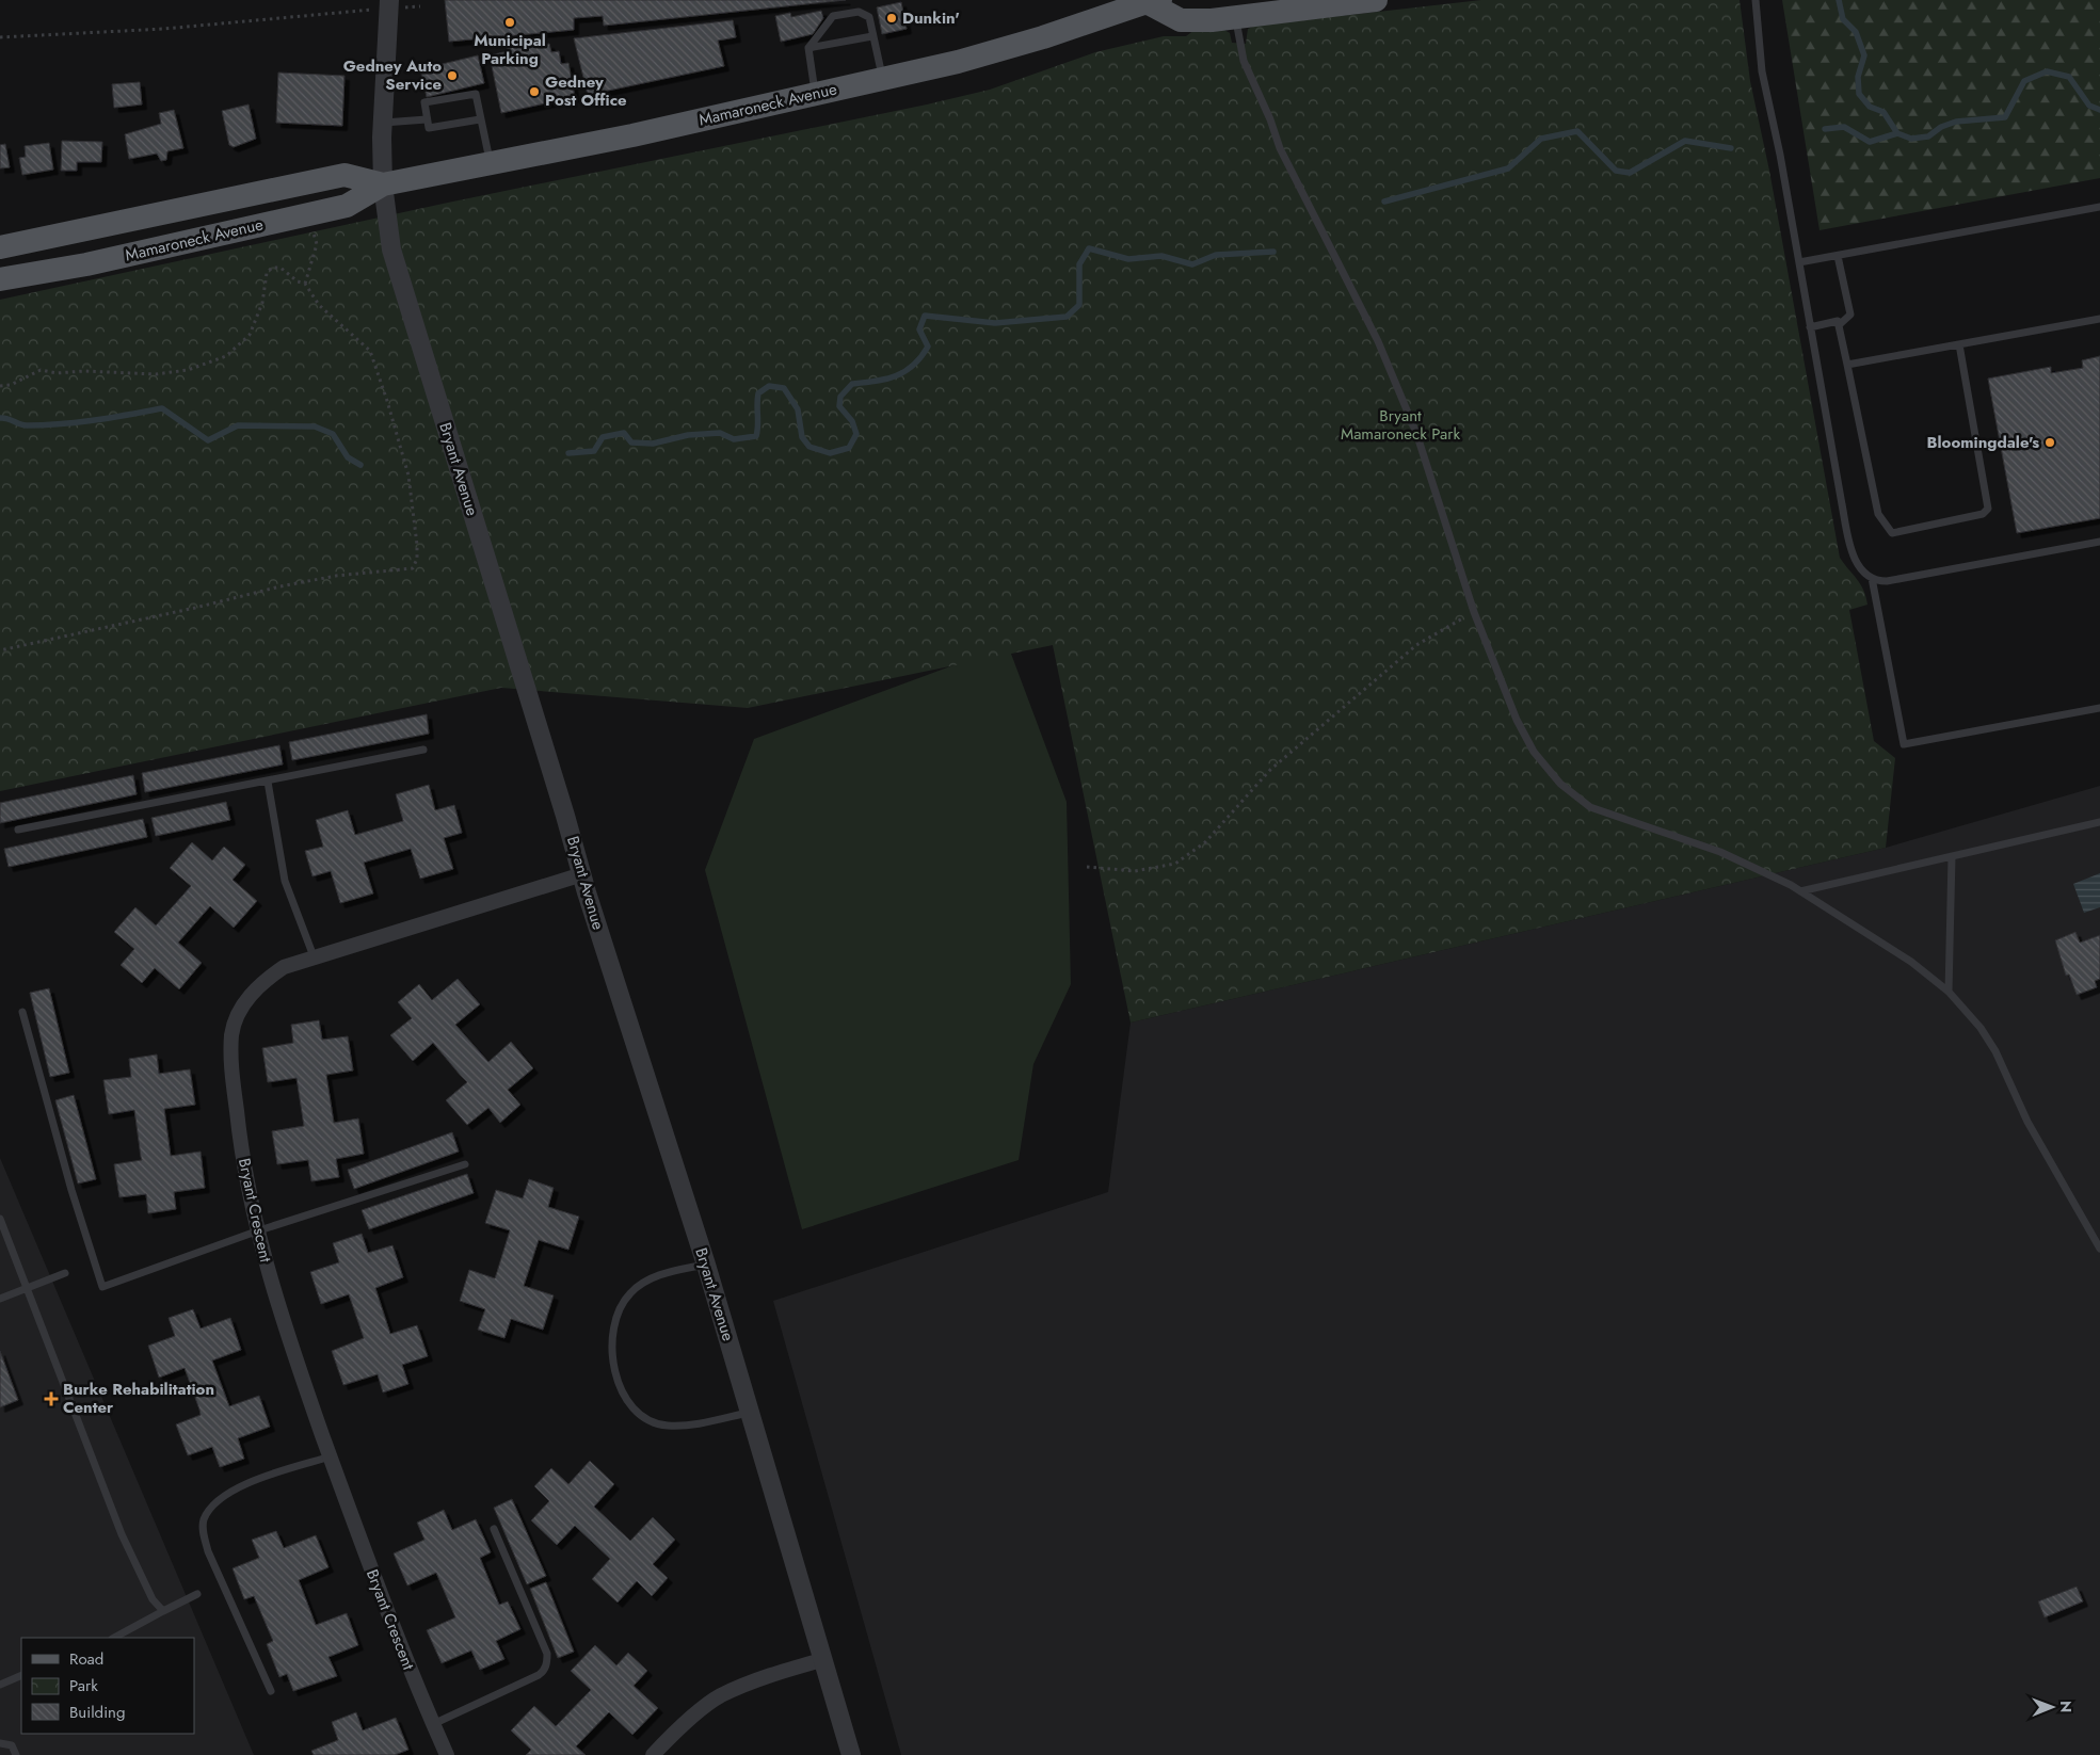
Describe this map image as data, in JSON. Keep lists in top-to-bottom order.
{
  "streets": {
    "main road": ["Mamaroneck Avenue"],
    "street": ["Bryant Avenue", "Bryant Crescent"]
  },
  "crossings": [
    ["Mamaroneck Avenue", "Bryant Avenue"],
    ["Bryant Avenue", "Bryant Crescent"]
  ],
  "parks": ["Bryant Mamaroneck Park"],
  "places": {
    "other": [
      "Dunkin'",
      "Municipal Parking",
      "Gedney Auto Service",
      "Gedney Post Office",
      "Bloomingdale's"
    ],
    "health": ["Burke Rehabilitation Center"]
  },
  "legend": ["Road", "Park", "Building"],
  "north": "right"
}
